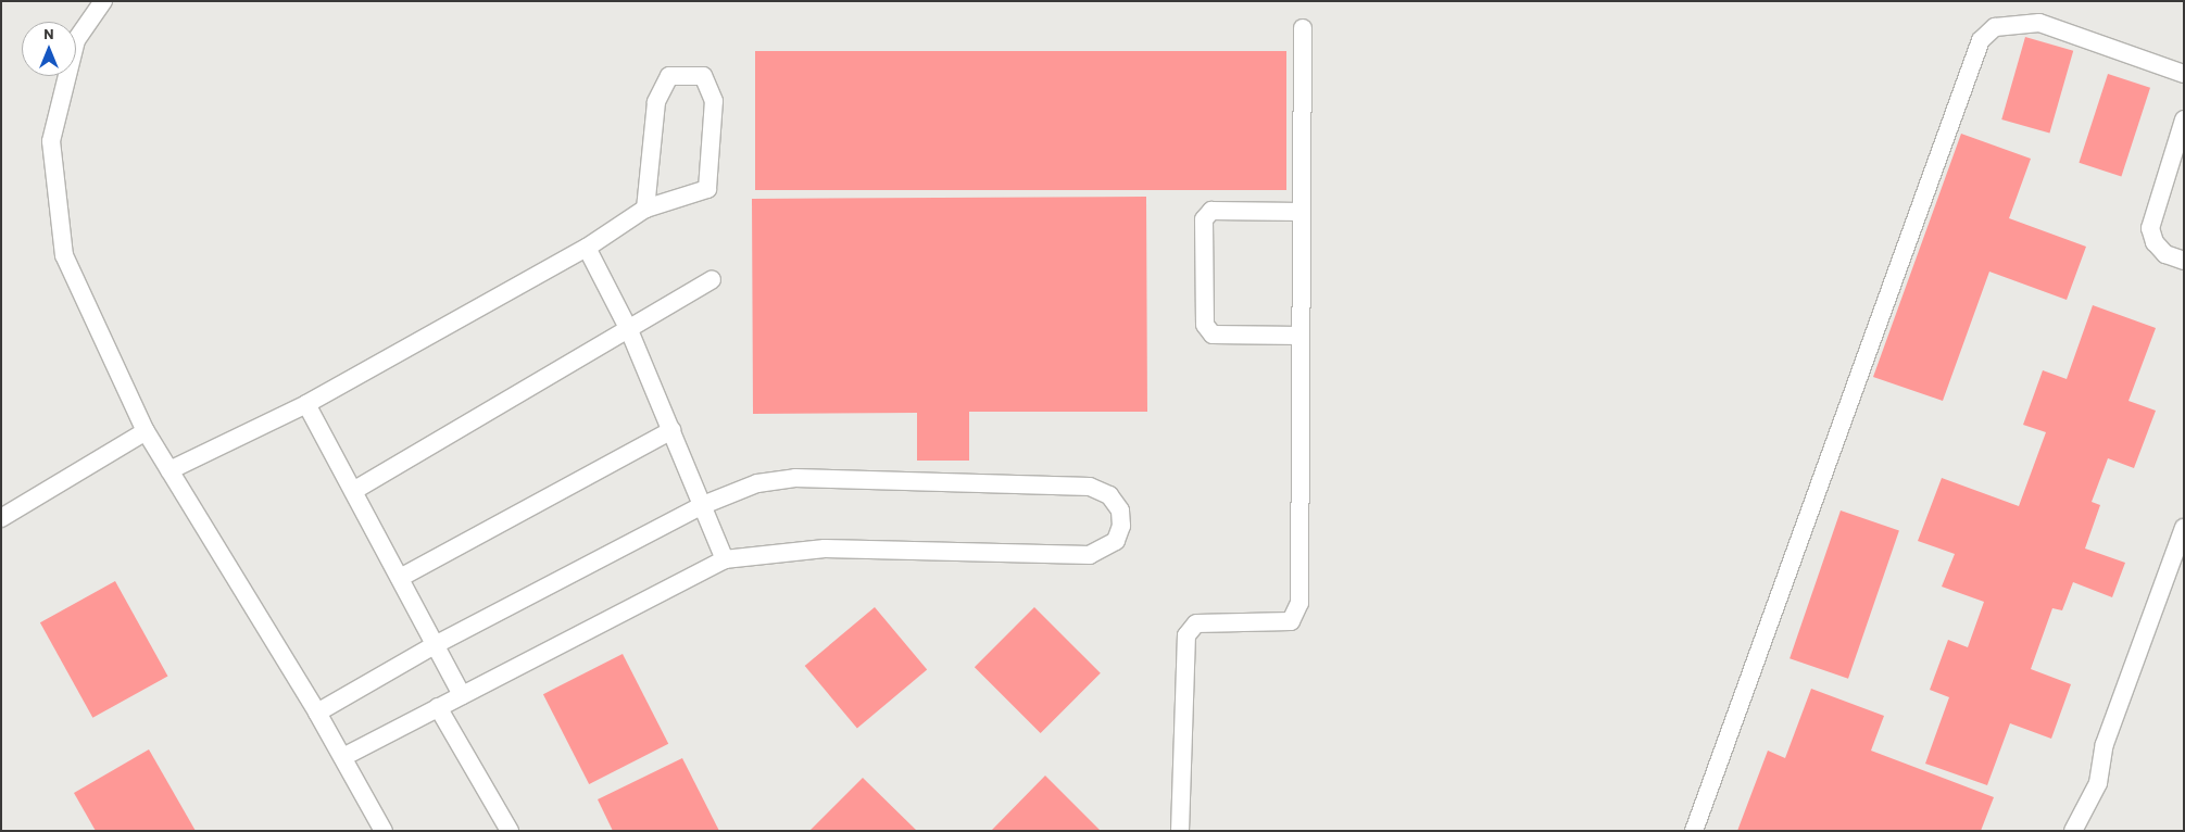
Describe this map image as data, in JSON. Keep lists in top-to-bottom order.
{
  "north": "top"
}
